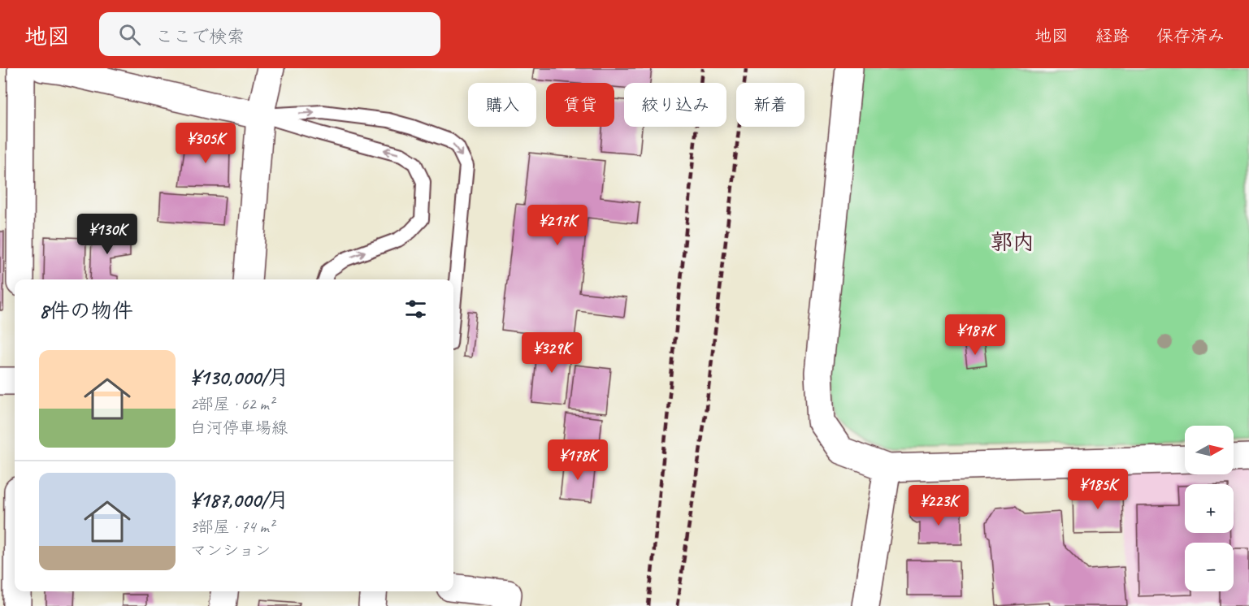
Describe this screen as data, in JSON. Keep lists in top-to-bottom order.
{
  "districts": ["郭内"],
  "north": "right",
  "page": {
    "header": "地図",
    "search": "ここで検索",
    "nav": ["地図", "経路", "保存済み"],
    "chip": [
      "購入",
      "賃貸",
      "絞り込み",
      "新着"
    ],
    "price": [
      "¥305K",
      "¥217K",
      "¥130K",
      "¥187K",
      "¥329K",
      "¥178K",
      "¥185K",
      "¥223K"
    ],
    "heading": "8件の物件",
    "list": [
      {
        "name": "¥130,000/月",
        "note": "2部屋 · 62 m² · 白河停車場線"
      },
      {
        "name": "¥187,000/月",
        "note": "3部屋 · 74 m² · マンション"
      }
    ],
    "map_buttons": ["+", "−"]
  }
}
